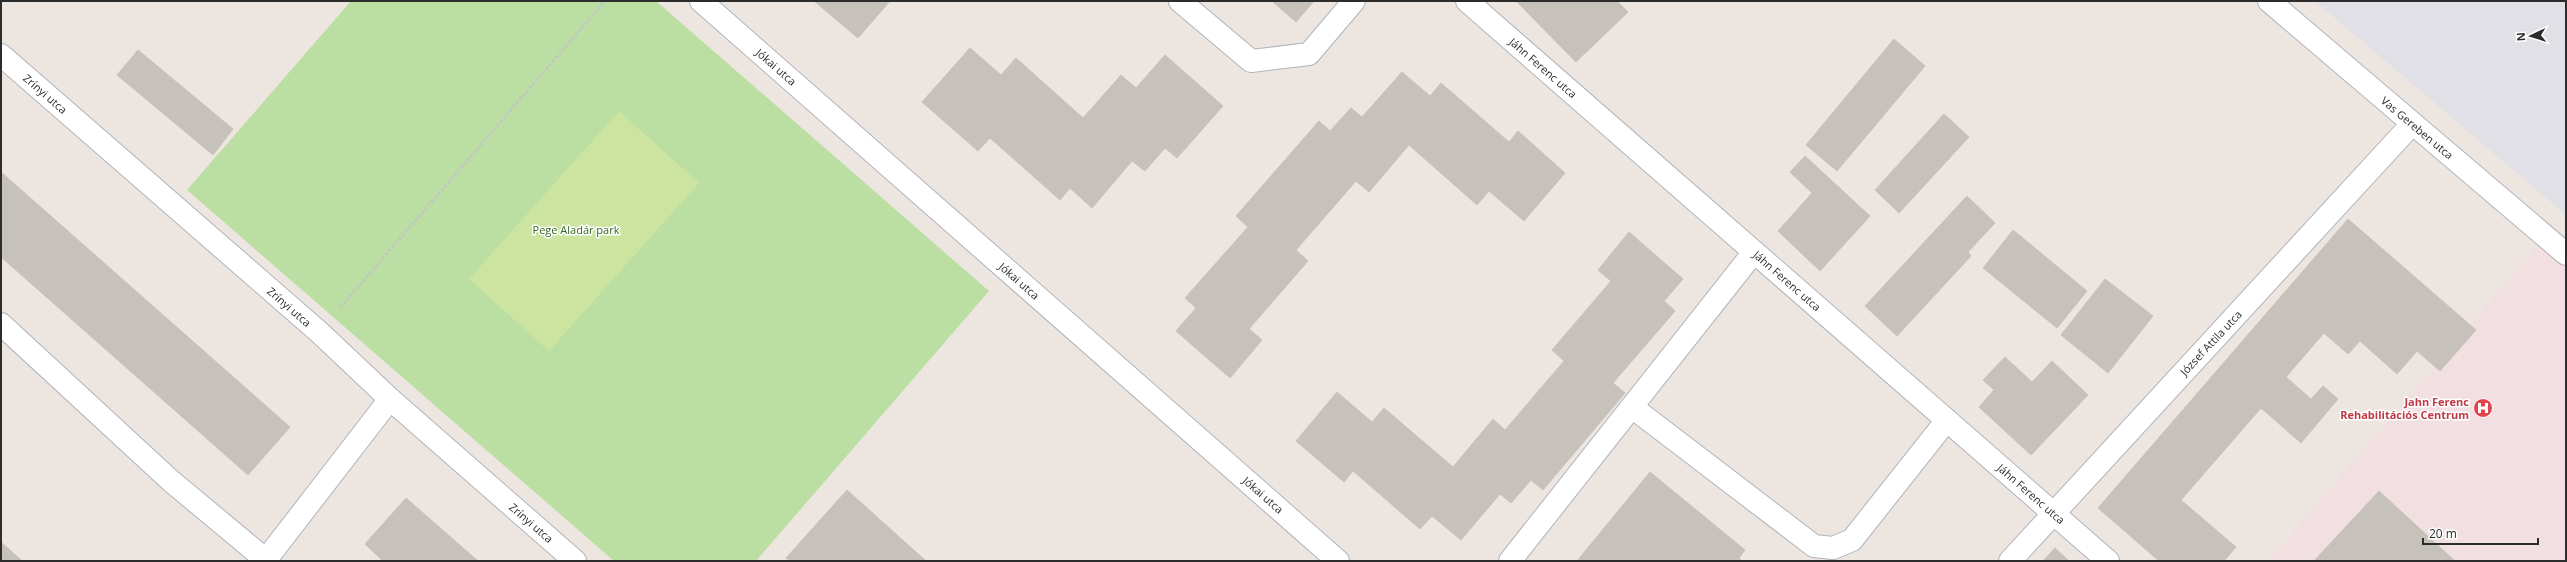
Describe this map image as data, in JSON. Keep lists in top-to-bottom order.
{
  "streets": {
    "street": [
      "Jókai utca",
      "Jáhn Ferenc utca",
      "Zrínyi utca",
      "Vas Gereben utca",
      "József Attila utca"
    ]
  },
  "crossings": [
    ["Jáhn Ferenc utca", "József Attila utca"],
    ["Vas Gereben utca", "József Attila utca"]
  ],
  "parks": ["Pege Aladár park"],
  "places": {
    "hospital": ["Jahn Ferenc Rehabilitációs Centrum"]
  },
  "scale_bar": "20 m",
  "north": "left"
}
